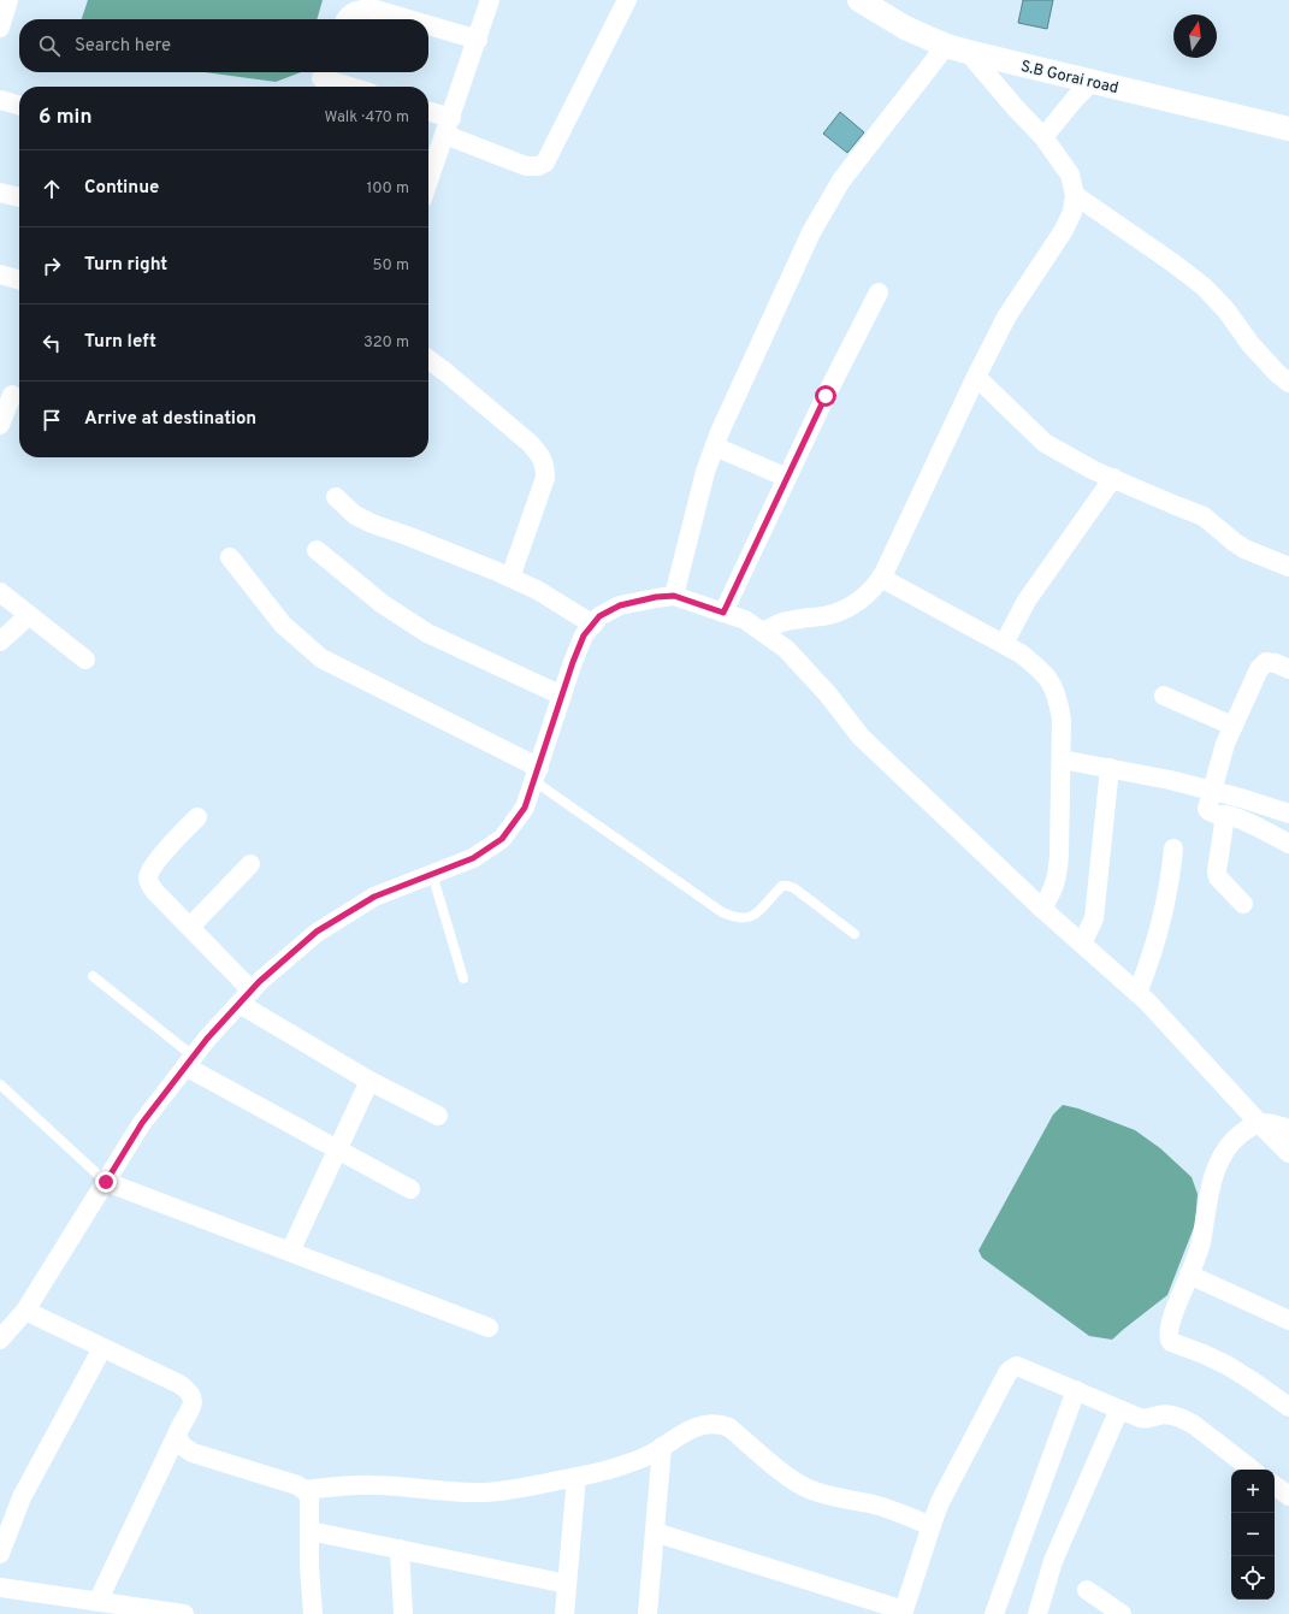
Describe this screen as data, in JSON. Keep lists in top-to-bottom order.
{
  "streets": {
    "street": ["S.B Gorai road"]
  },
  "north": "top",
  "page": {
    "search": "Search here",
    "heading": ["6 min", "Walk · 470 m"],
    "list": [
      ["Continue", "100 m"],
      ["Turn right", "50 m"],
      ["Turn left", "320 m"],
      "Arrive at destination"
    ],
    "map_buttons": ["+", "−"]
  }
}
